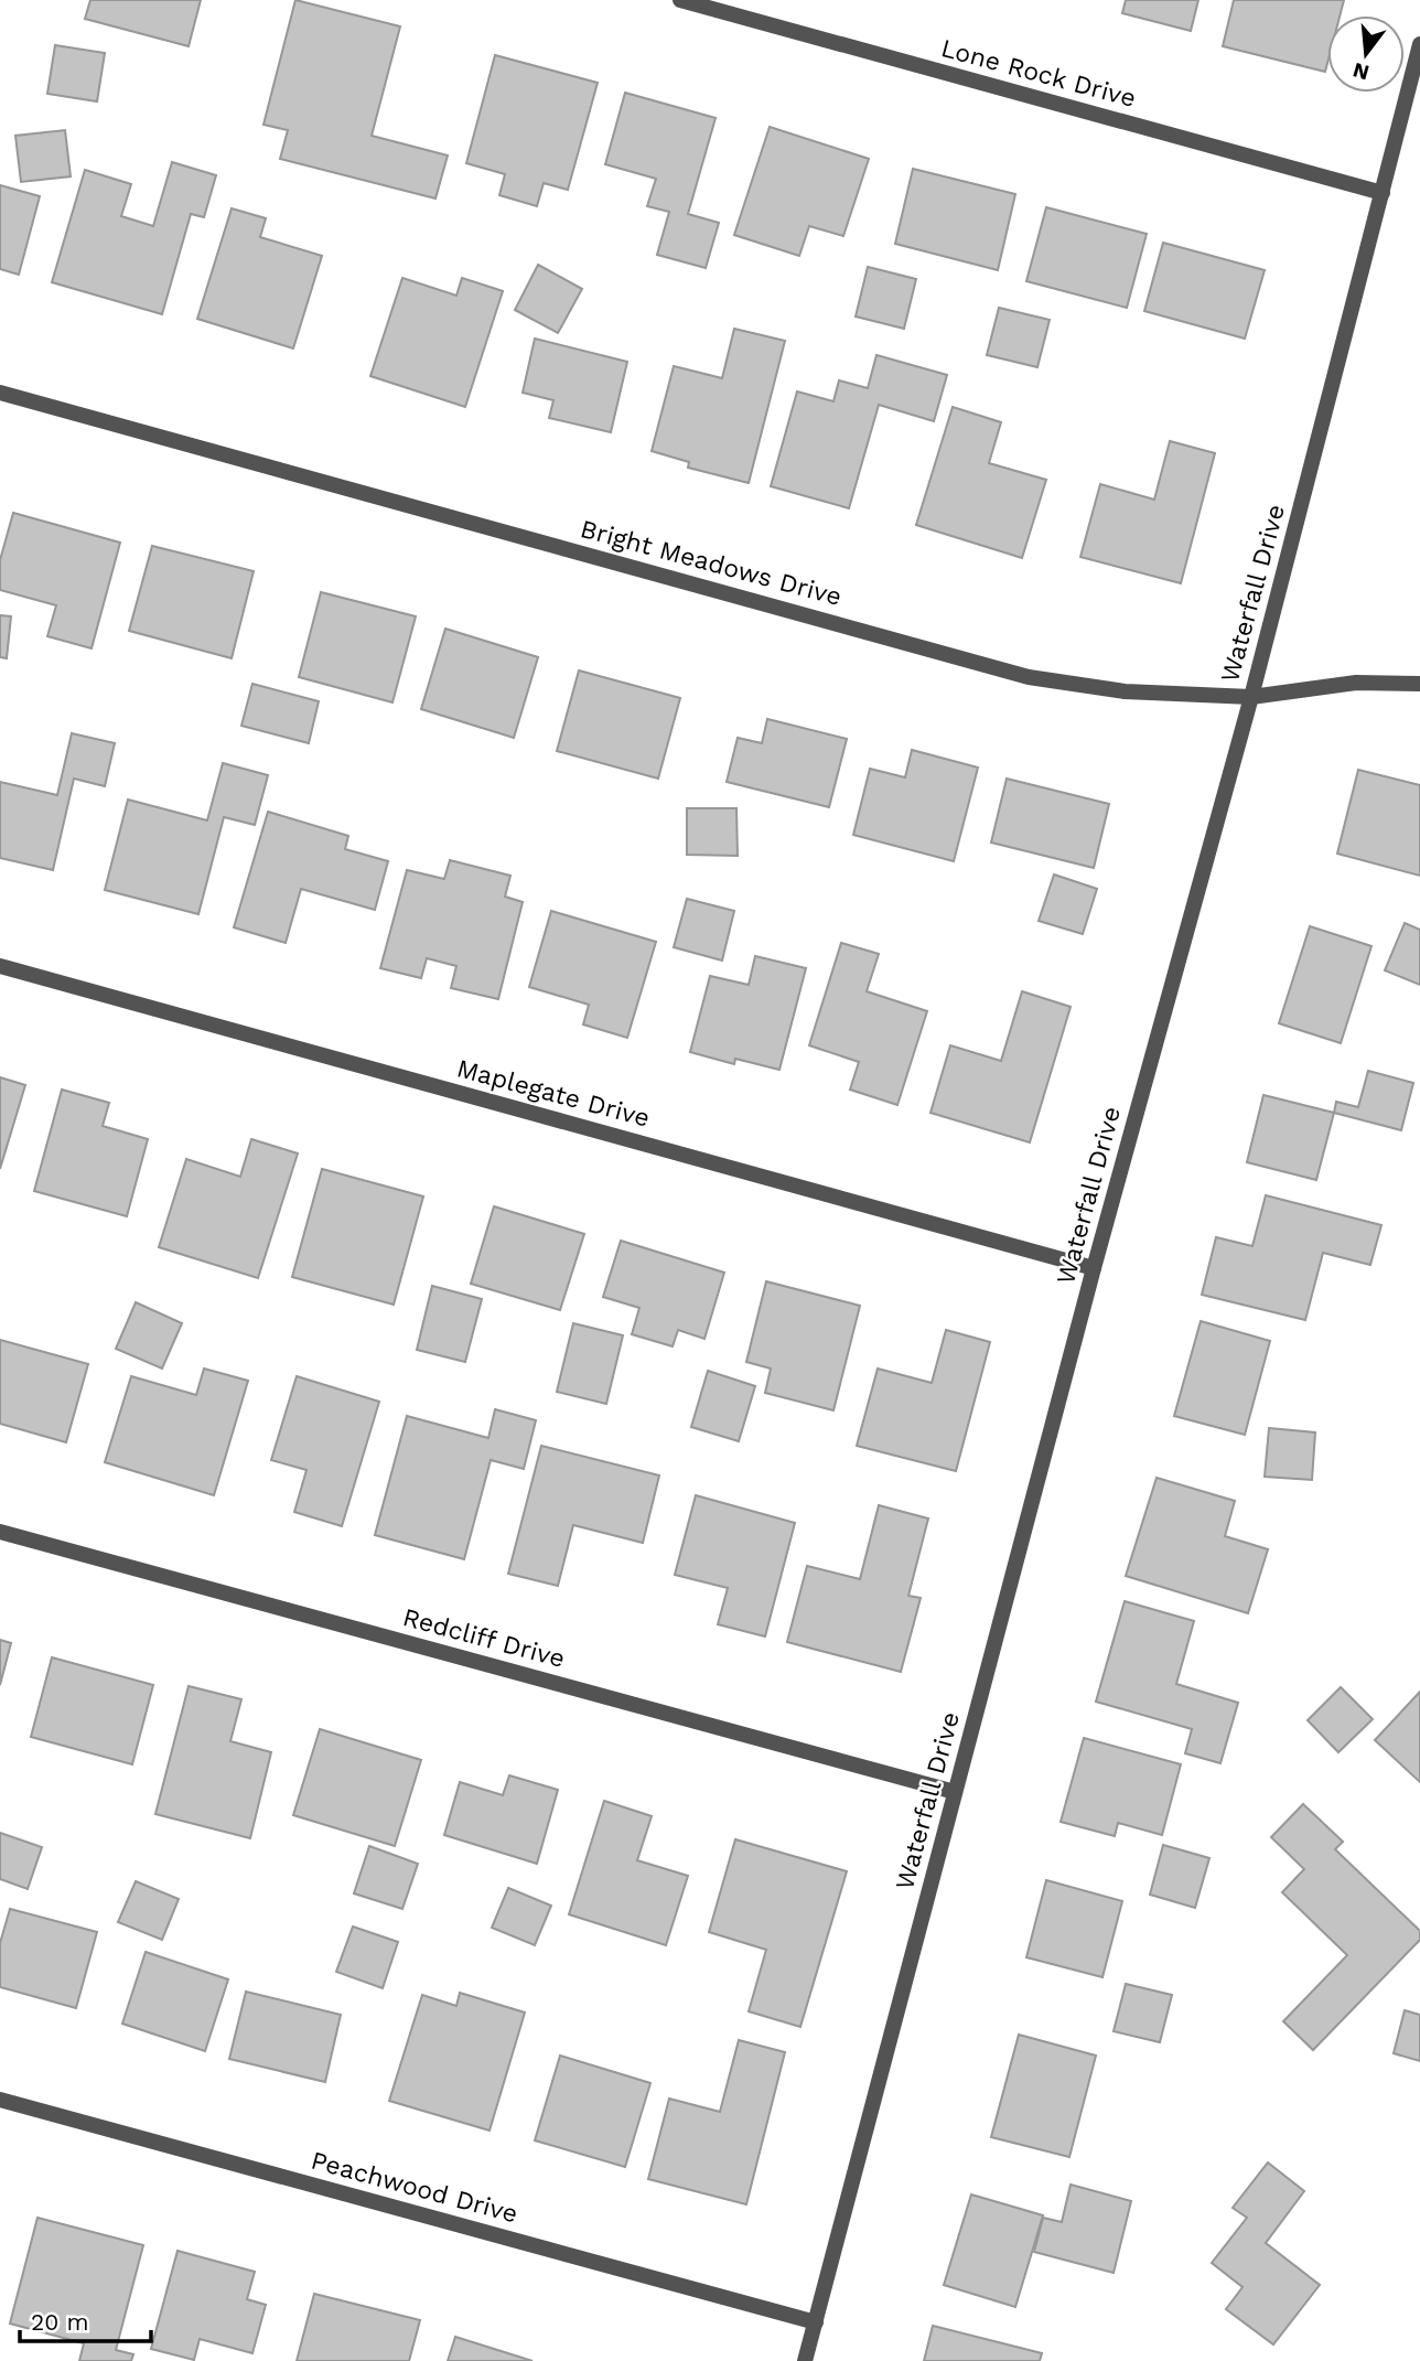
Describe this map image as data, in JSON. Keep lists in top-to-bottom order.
{
  "streets": {
    "street": [
      "Lone Rock Drive",
      "Bright Meadows Drive",
      "Waterfall Drive",
      "Maplegate Drive",
      "Redcliff Drive",
      "Peachwood Drive"
    ]
  },
  "crossings": [
    ["Lone Rock Drive", "Waterfall Drive"],
    ["Bright Meadows Drive", "Waterfall Drive"],
    ["Waterfall Drive", "Maplegate Drive"],
    ["Waterfall Drive", "Redcliff Drive"],
    ["Waterfall Drive", "Peachwood Drive"]
  ],
  "scale_bar": "20 m",
  "north": "bottom"
}
